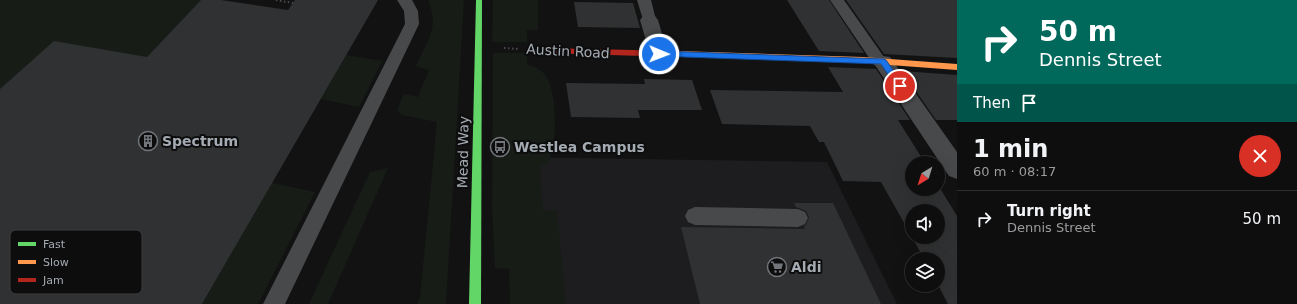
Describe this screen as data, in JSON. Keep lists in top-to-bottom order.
{
  "streets": {
    "street": ["Austin Road", "Mead Way"]
  },
  "crossings": [
    ["Austin Road", "Mead Way"]
  ],
  "places": {
    "building": ["Spectrum"],
    "bus stop": ["Westlea Campus"],
    "supermarket": ["Aldi"]
  },
  "legend": ["Fast", "Slow", "Jam"],
  "north": "bottom left",
  "page": {
    "turn": ["50 m", "Dennis Street"],
    "then": "Then",
    "heading": ["1 min", "60 m · 08:17"],
    "list": [
      {
        "name": "Turn right",
        "note": "Dennis Street",
        "value": "50 m"
      }
    ]
  }
}
